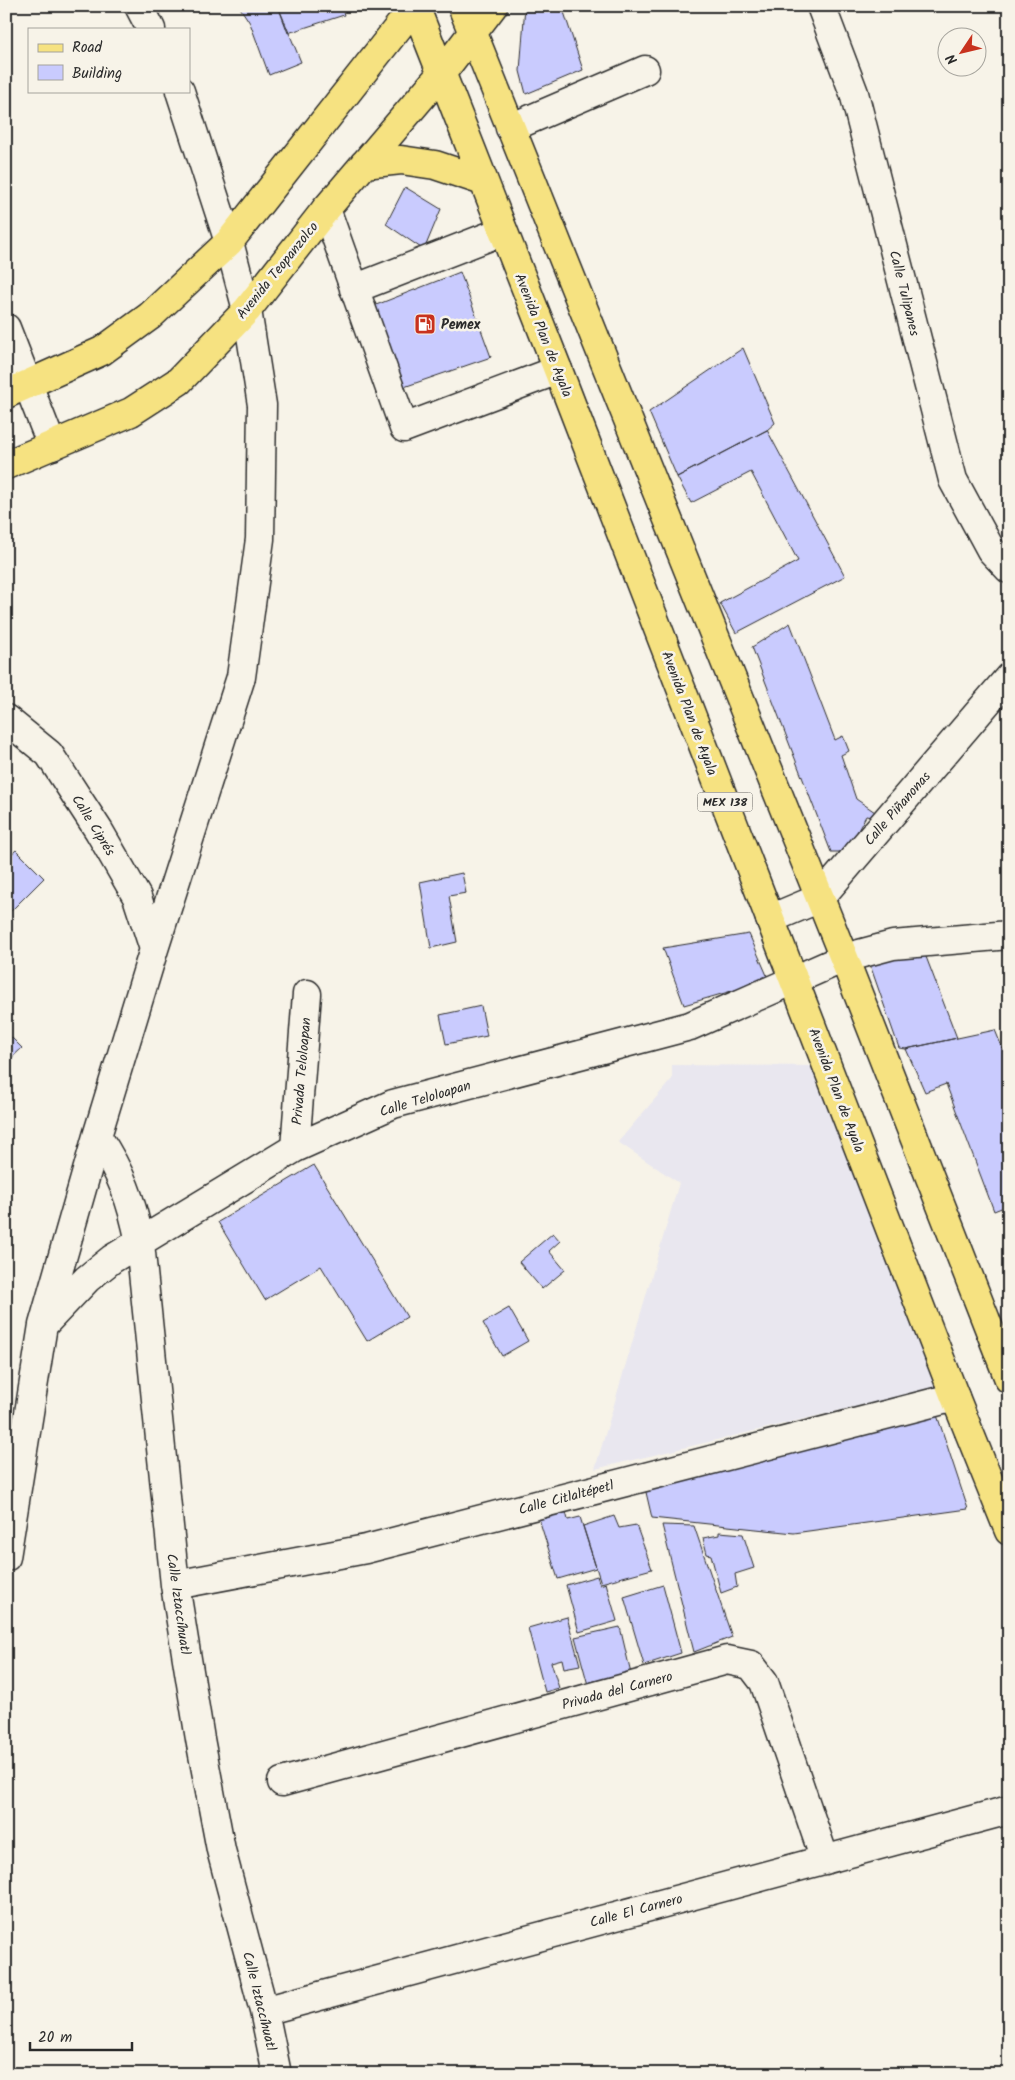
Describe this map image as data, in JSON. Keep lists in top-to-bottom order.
{
  "streets": {
    "main road": ["Avenida Teopanzolco", "Avenida Plan de Ayala", "MEX 138"],
    "street": [
      "Calle Tulipanes",
      "Calle Piñanonas",
      "Calle Ciprés",
      "Privada Teloloapan",
      "Calle Teloloapan",
      "Calle Citlaltépetl",
      "Calle Iztaccíhuatl",
      "Privada del Carnero",
      "Calle El Carnero"
    ]
  },
  "crossings": [
    ["Avenida Teopanzolco", "Avenida Plan de Ayala"],
    ["Avenida Plan de Ayala", "Calle Piñanonas"],
    ["Avenida Plan de Ayala", "Calle Teloloapan"],
    ["Avenida Plan de Ayala", "Calle Citlaltépetl"],
    ["Privada Teloloapan", "Calle Teloloapan"],
    ["Calle Teloloapan", "Calle Iztaccíhuatl"],
    ["Calle Citlaltépetl", "Calle Iztaccíhuatl"],
    ["Calle Iztaccíhuatl", "Calle El Carnero"],
    ["Privada del Carnero", "Calle El Carnero"]
  ],
  "places": {
    "fuel station": ["Pemex"]
  },
  "legend": ["Road", "Building"],
  "scale_bar": "20 m",
  "north": "bottom left"
}
